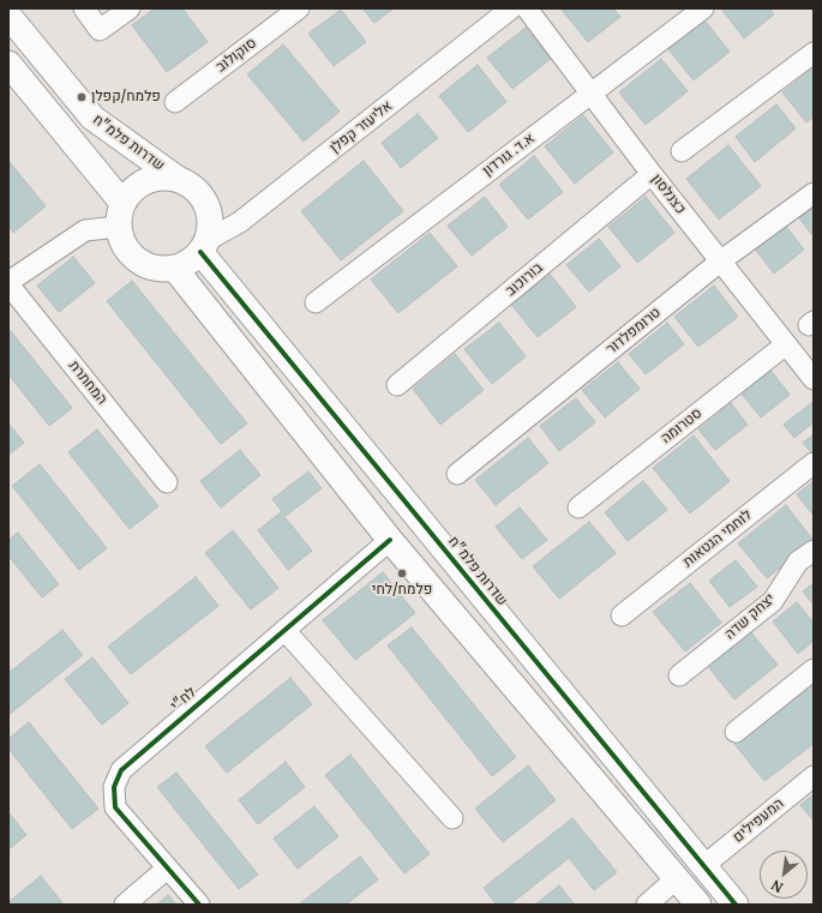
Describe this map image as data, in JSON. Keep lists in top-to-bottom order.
{
  "streets": {
    "street": [
      "סוקולוב",
      "אליעזר קפלן",
      "שדרות פלמ\"ח",
      "א.ד. גורדון",
      "כצנלסון",
      "בורוכוב",
      "טרומפלדור",
      "המחתרת",
      "סטרומה",
      "לוחמי הגטאות",
      "יצחק שדה",
      "לח\"י",
      "המעפילים"
    ]
  },
  "crossings": [
    ["אליעזר קפלן", "שדרות פלמ\"ח"],
    ["אליעזר קפלן", "המחתרת"],
    ["שדרות פלמ\"ח", "המחתרת"],
    ["שדרות פלמ\"ח", "המעפילים"],
    ["א.ד. גורדון", "כצנלסון"],
    ["כצנלסון", "בורוכוב"],
    ["כצנלסון", "טרומפלדור"],
    ["כצנלסון", "סטרומה"]
  ],
  "places": ["פלמח/קפלן", "פלמח/לחי"],
  "north": "bottom left"
}
